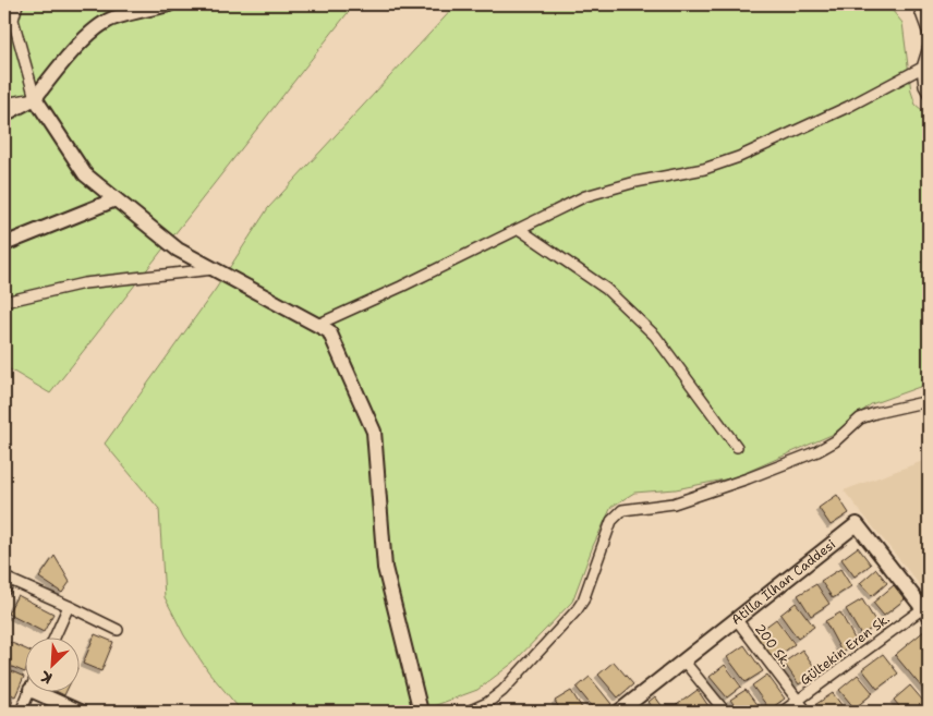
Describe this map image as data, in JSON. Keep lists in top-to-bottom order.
{
  "streets": {
    "street": ["Atilla İlhan Caddesi", "200 Sk.", "Gültekin Eren Sk."]
  },
  "crossings": [
    ["Atilla İlhan Caddesi", "200 Sk."],
    ["Atilla İlhan Caddesi", "Gültekin Eren Sk."],
    ["200 Sk.", "Gültekin Eren Sk."]
  ],
  "north": "bottom left"
}
